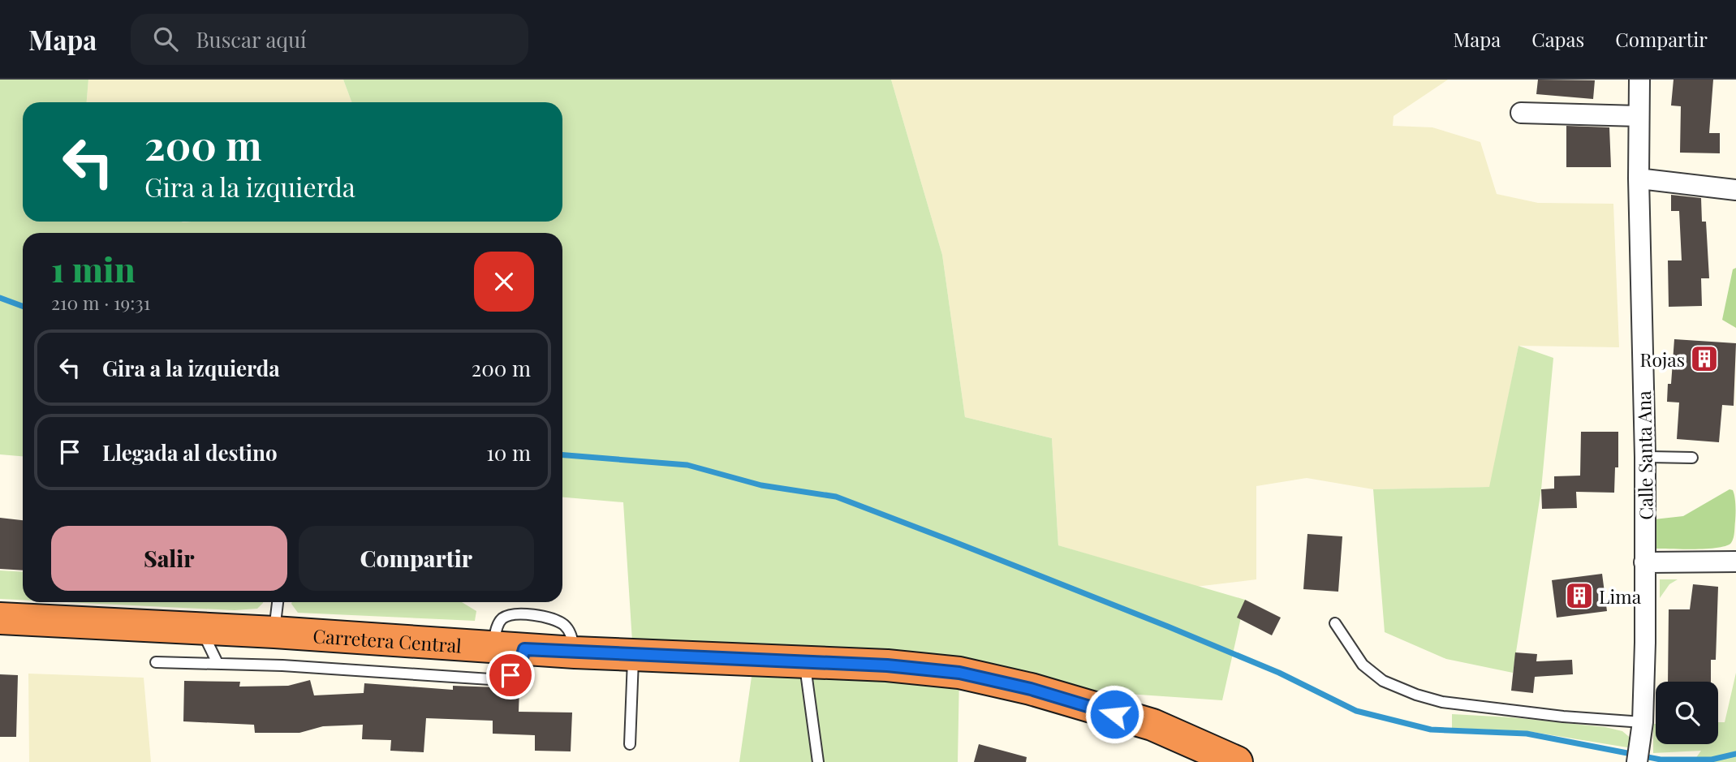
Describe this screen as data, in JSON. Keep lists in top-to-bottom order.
{
  "streets": {
    "highway": ["Carretera Central"],
    "street": ["Calle Santa Ana"]
  },
  "places": {
    "building": ["Rojas", "Lima"]
  },
  "page": {
    "header": "Mapa",
    "search": "Buscar aquí",
    "nav": ["Mapa", "Capas", "Compartir"],
    "turn": ["200 m", "Gira a la izquierda"],
    "heading": ["1 min", "210 m · 19:31"],
    "list": [
      {
        "name": "Gira a la izquierda",
        "value": "200 m"
      },
      {
        "name": "Llegada al destino",
        "value": "10 m"
      }
    ],
    "buttons": ["Salir", "Compartir"]
  }
}
